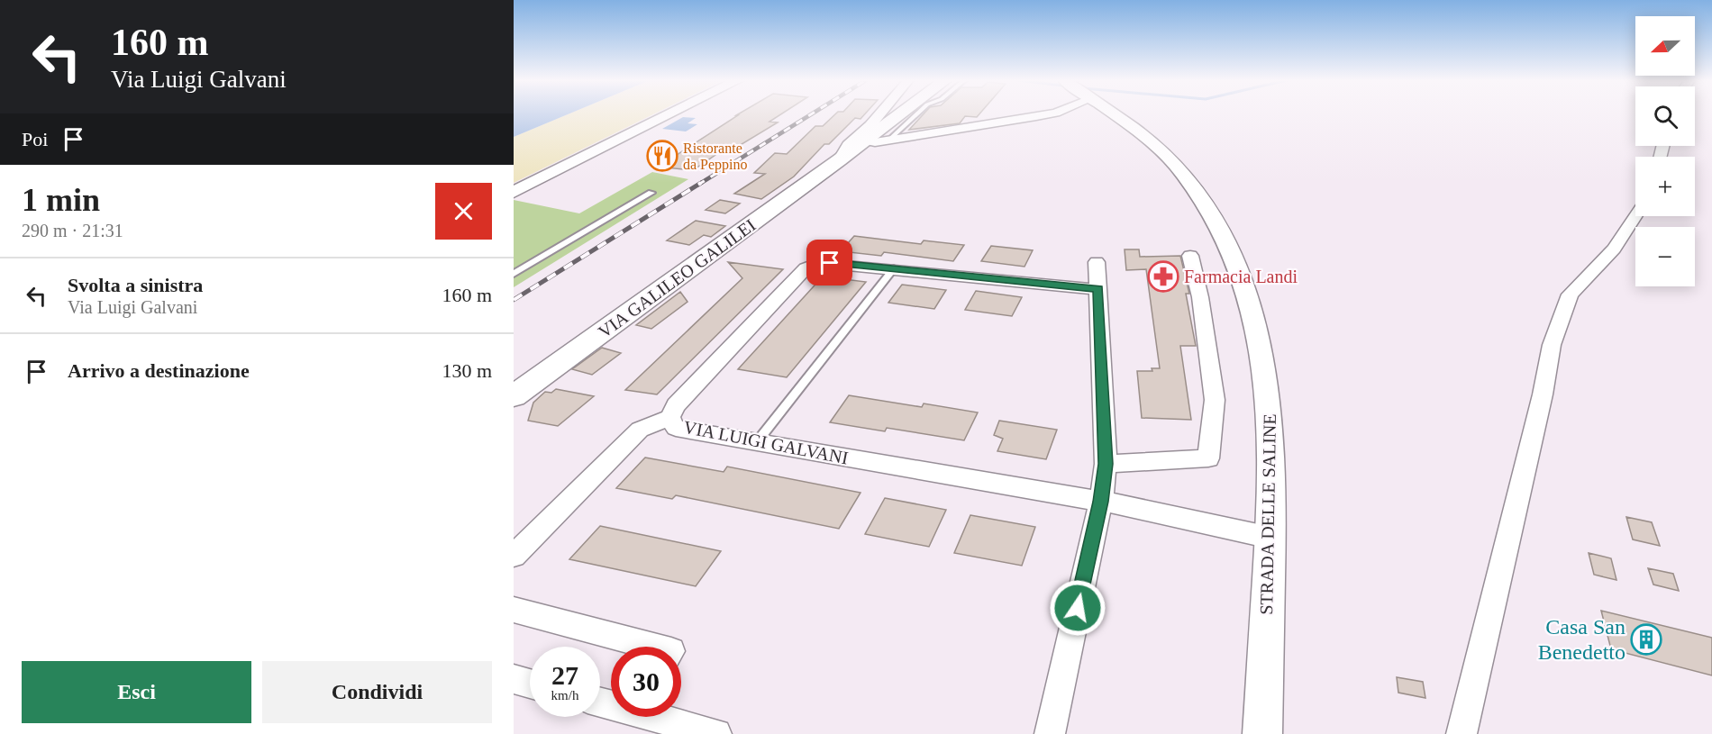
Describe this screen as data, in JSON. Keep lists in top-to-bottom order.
{
  "streets": {
    "main road": ["VIA GALILEO GALILEI"],
    "street": ["VIA LUIGI GALVANI", "STRADA DELLE SALINE"]
  },
  "crossings": [
    ["VIA LUIGI GALVANI", "STRADA DELLE SALINE"]
  ],
  "places": {
    "restaurant": ["Ristorante da Peppino"],
    "pharmacy": ["Farmacia Landi"],
    "building": ["Casa San Benedetto"]
  },
  "north": "left",
  "page": {
    "turn": ["160 m", "Via Luigi Galvani"],
    "map_buttons": ["+", "−"],
    "then": "Poi",
    "heading": ["1 min", "290 m · 21:31"],
    "list": [
      {
        "name": "Svolta a sinistra",
        "note": "Via Luigi Galvani",
        "value": "160 m"
      },
      {
        "name": "Arrivo a destinazione",
        "value": "130 m"
      }
    ],
    "speed": "27 km/h",
    "limit": "30",
    "buttons": ["Esci", "Condividi"]
  }
}
